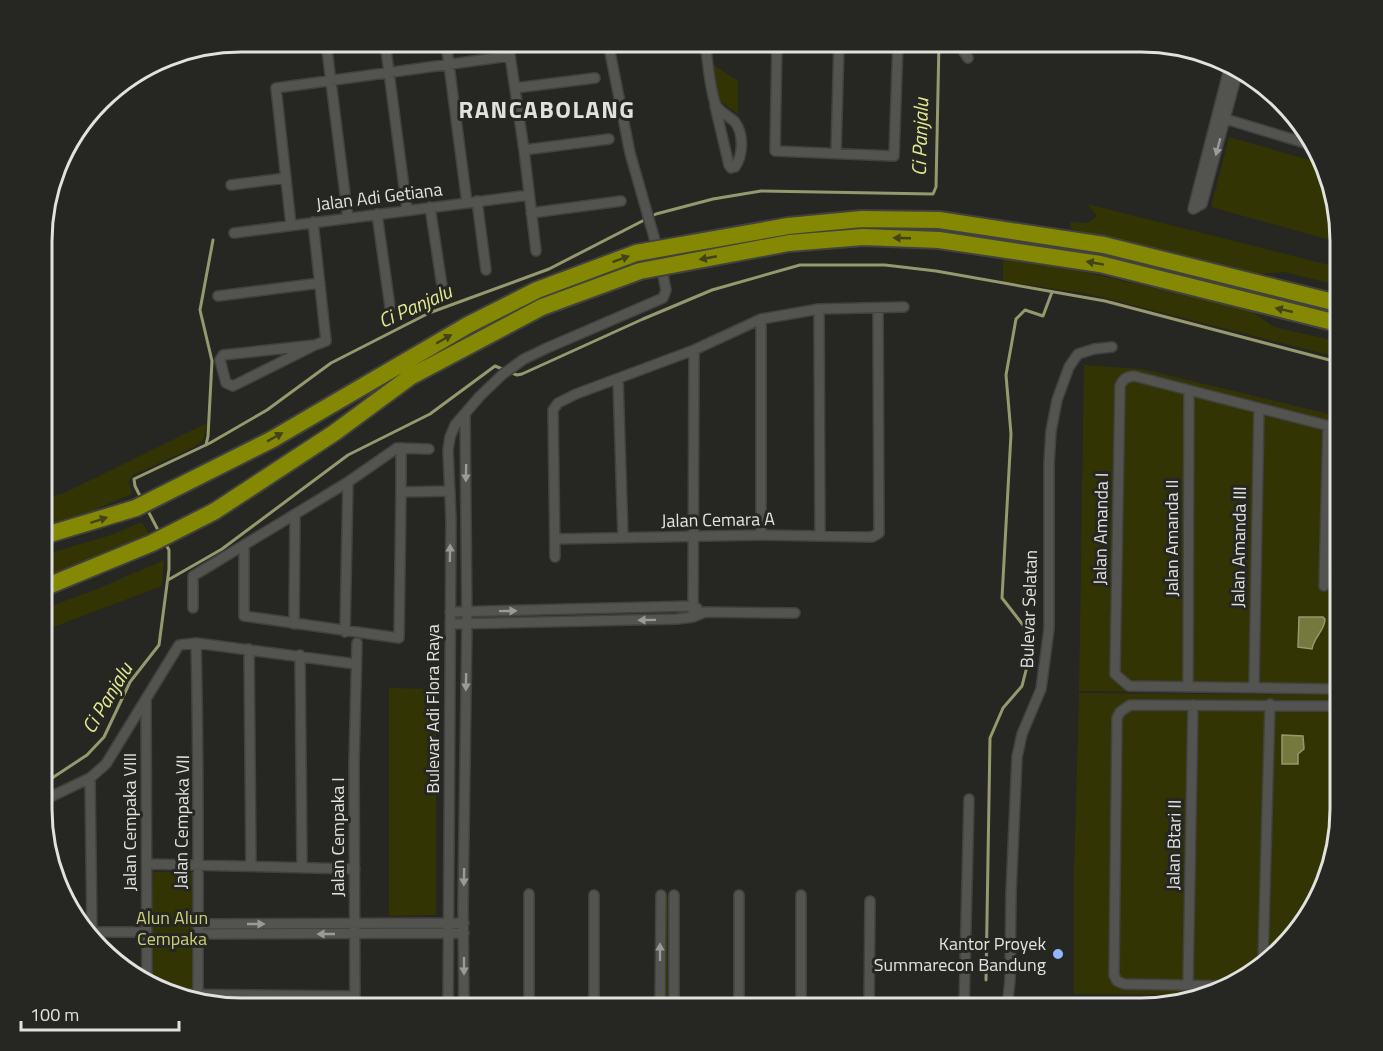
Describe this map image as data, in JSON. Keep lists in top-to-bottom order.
{
  "streets": {
    "street": [
      "Jalan Adi Getiana",
      "Jalan Cemara A",
      "Jalan Amanda I",
      "Jalan Amanda II",
      "Jalan Amanda III",
      "Bulevar Selatan",
      "Bulevar Adi Flora Raya",
      "Jalan Cempaka VIII",
      "Jalan Cempaka VII",
      "Jalan Cempaka I",
      "Jalan Btari II"
    ]
  },
  "crossings": [
    ["Jalan Amanda I", "Jalan Amanda II"]
  ],
  "districts": ["RANCABOLANG"],
  "water": ["Ci Panjalu"],
  "parks": ["Alun Alun Cempaka"],
  "places": ["Kantor Proyek Summarecon Bandung"],
  "scale_bar": "100 m"
}
